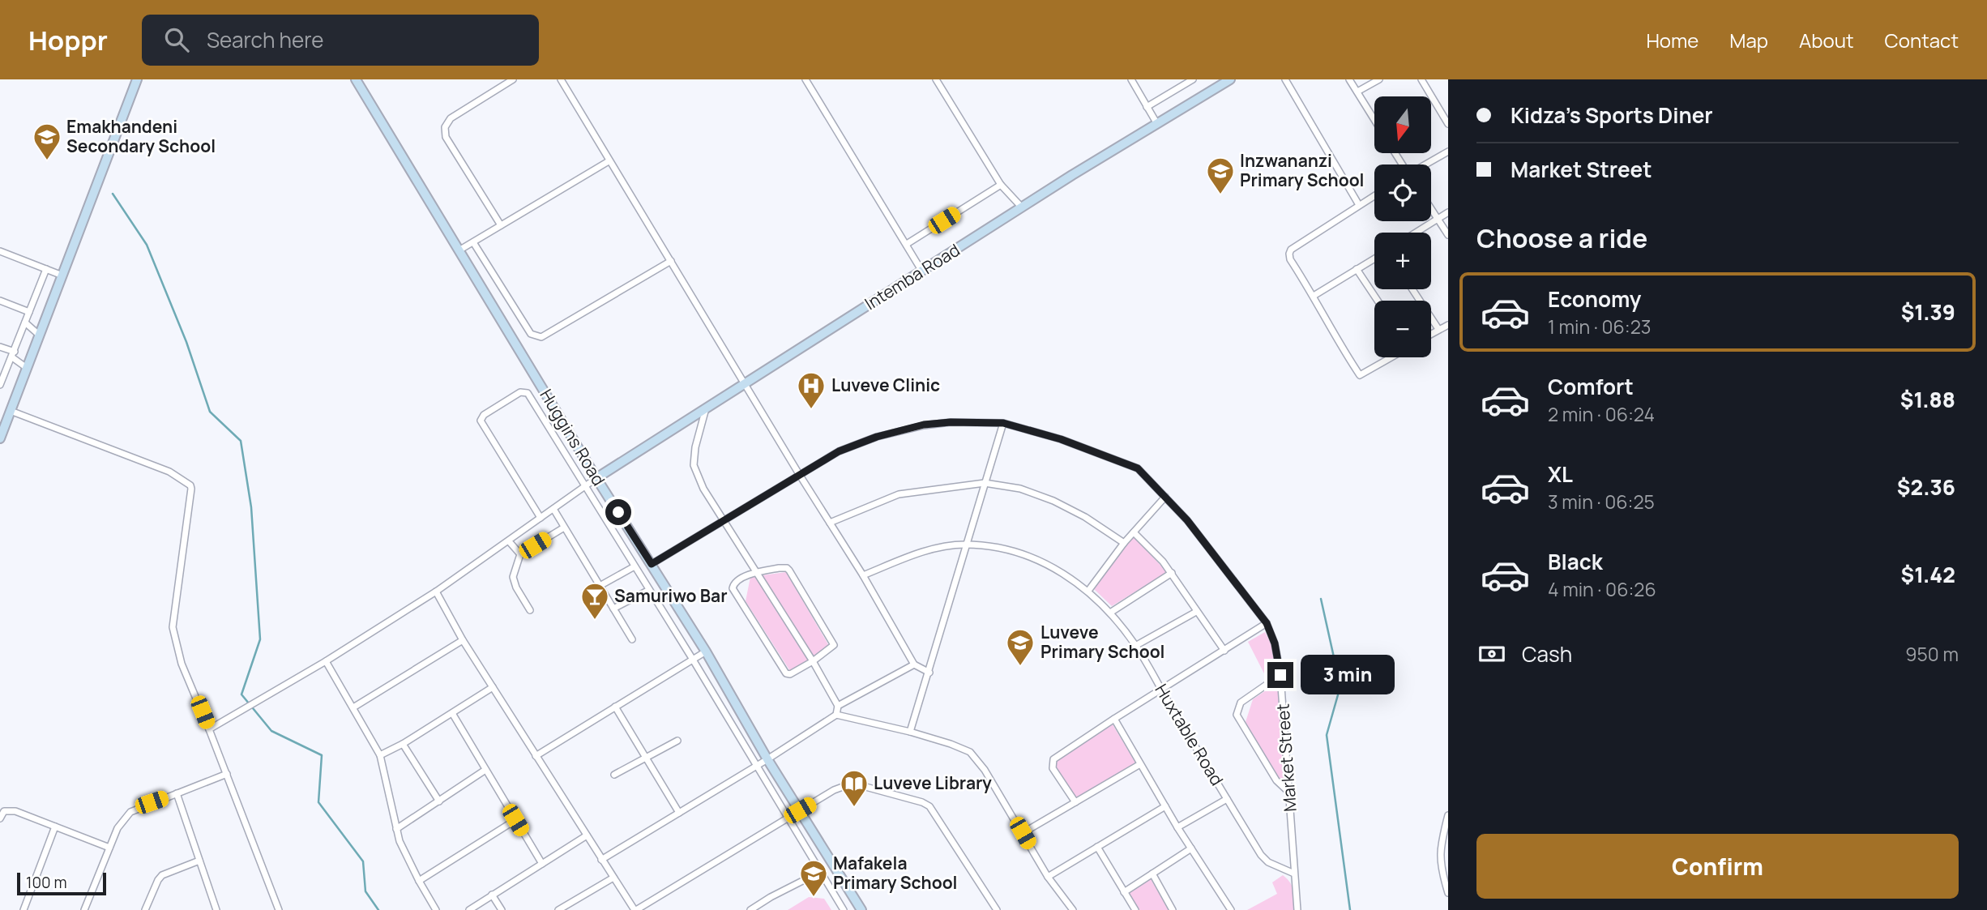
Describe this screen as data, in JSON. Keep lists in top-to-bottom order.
{
  "streets": {
    "street": [
      "Intemba Road",
      "Huggins Road",
      "Huxtable Road",
      "Market Street"
    ]
  },
  "crossings": [
    ["Intemba Road", "Huggins Road"],
    ["Huggins Road", "Market Street"],
    ["Huxtable Road", "Market Street"]
  ],
  "places": {
    "school or university": [
      "Emakhandeni Secondary School",
      "Inzwananzi Primary School",
      "Luveve Primary School",
      "Mafakela Primary School"
    ],
    "hospital": ["Luveve Clinic"],
    "bar": ["Samuriwo Bar"],
    "library": ["Luveve Library"]
  },
  "scale_bar": "100 m",
  "north": "bottom",
  "page": {
    "header": "Hoppr",
    "search": "Search here",
    "nav": [
      "Home",
      "Map",
      "About",
      "Contact"
    ],
    "banner": ["Kidza's Sports Diner", "Market Street"],
    "map_buttons": ["+", "−"],
    "heading": "Choose a ride",
    "list": [
      {
        "name": "Economy",
        "note": "1 min · 06:23",
        "value": "$1.39"
      },
      {
        "name": "Comfort",
        "note": "2 min · 06:24",
        "value": "$1.88"
      },
      {
        "name": "XL",
        "note": "3 min · 06:25",
        "value": "$2.36"
      },
      {
        "name": "Black",
        "note": "4 min · 06:26",
        "value": "$1.42"
      }
    ],
    "pay": ["Cash", "950 m"],
    "bubble": "3 min",
    "buttons": "Confirm",
    "scale": "100 m"
  }
}
